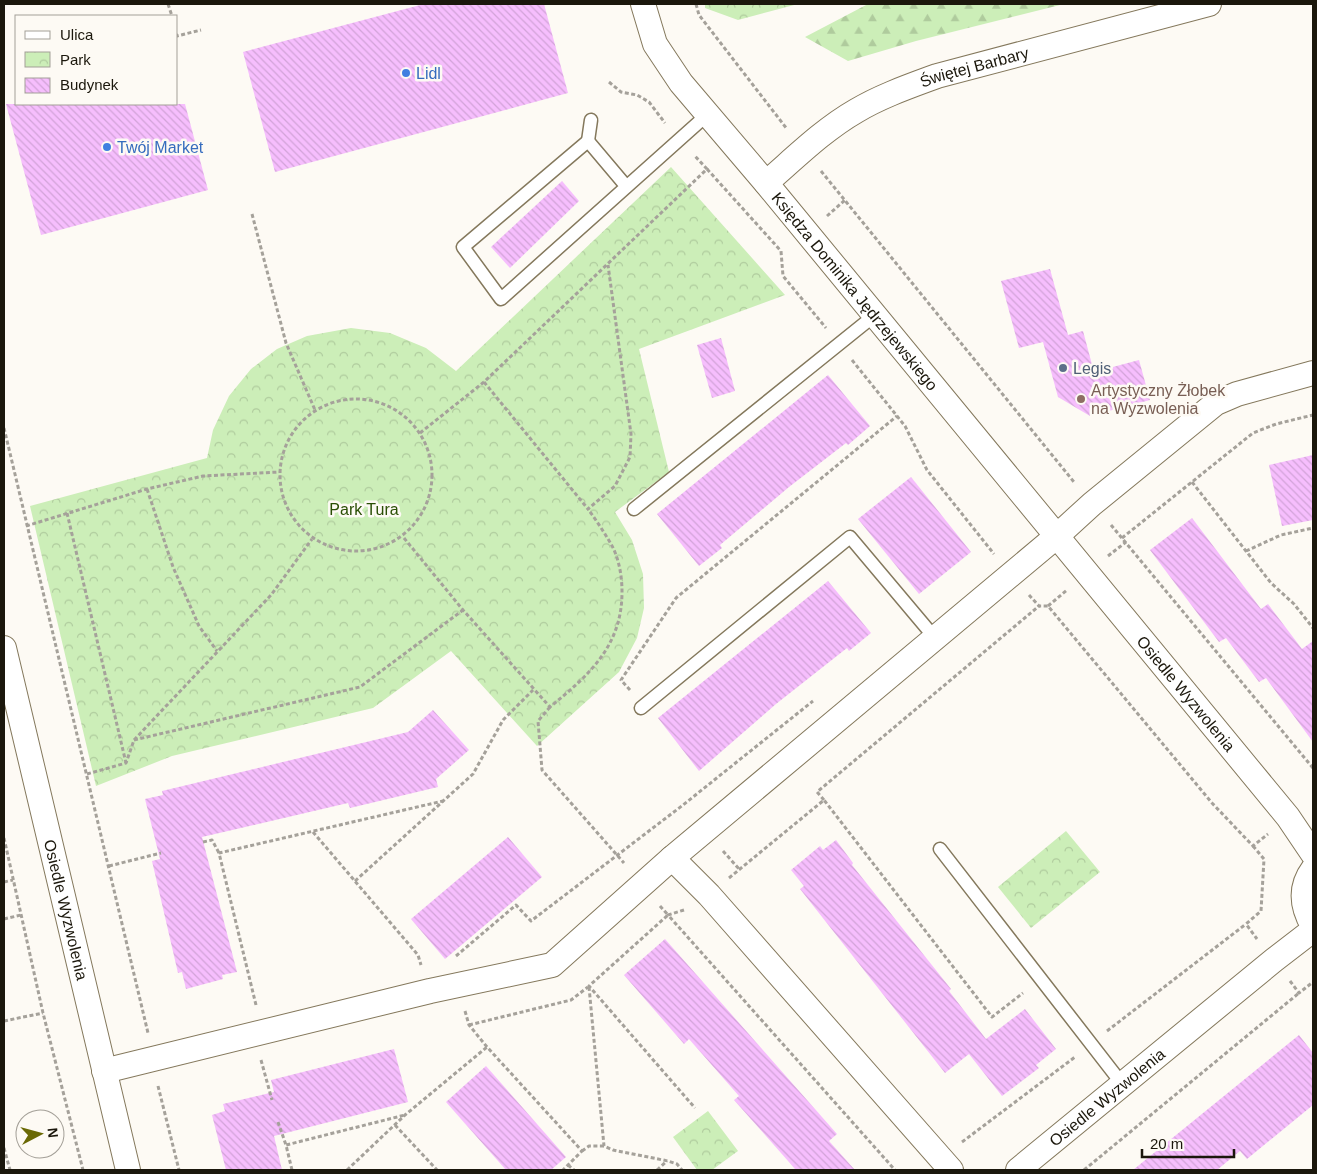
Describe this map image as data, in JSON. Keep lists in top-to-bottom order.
{
  "streets": {
    "street": ["Świętej Barbary", "Księdza Dominika Jędrzejewskiego", "Osiedle Wyzwolenia"]
  },
  "crossings": [
    ["Świętej Barbary", "Księdza Dominika Jędrzejewskiego"],
    ["Księdza Dominika Jędrzejewskiego", "Osiedle Wyzwolenia"]
  ],
  "parks": ["Park Tura"],
  "places": [
    "Lidl",
    "Twój Market",
    "Legis",
    "Artystyczny Żłobek na Wyzwolenia"
  ],
  "legend": ["Ulica", "Park", "Budynek"],
  "scale_bar": "20 m",
  "north": "right"
}
